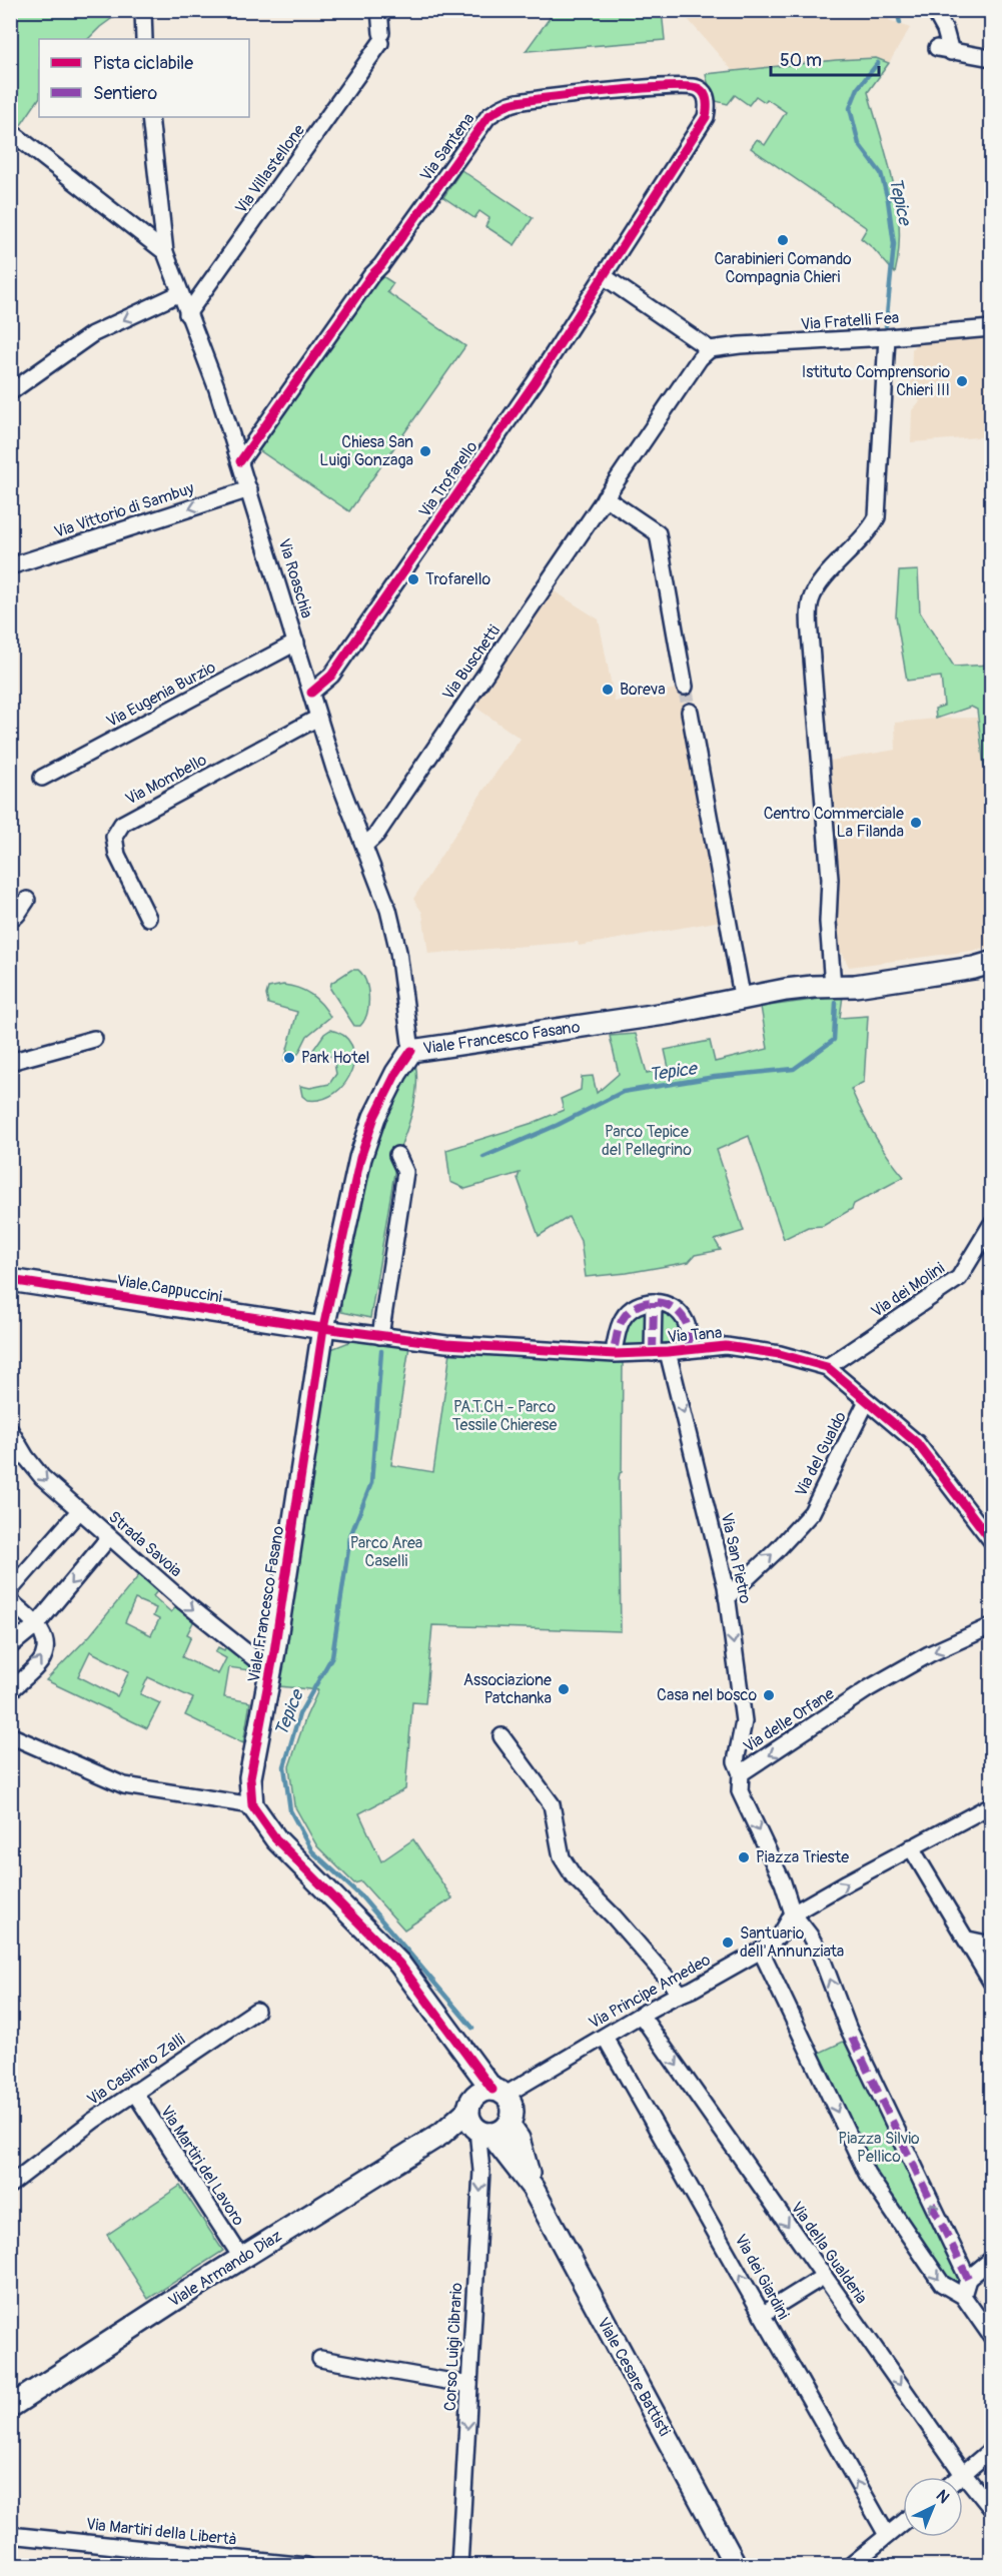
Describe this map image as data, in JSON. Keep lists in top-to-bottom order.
{
  "streets": {
    "street": [
      "Via Santena",
      "Via Villastellone",
      "Via Fratelli Fea",
      "Via Trofarello",
      "Via Vittorio di Sambuy",
      "Via Roaschia",
      "Via Buschetti",
      "Via Eugenia Burzio",
      "Via Mombello",
      "Viale Francesco Fasano",
      "Viale Cappuccini",
      "Via dei Molini",
      "Via Tana",
      "Via del Gualdo",
      "Strada Savoia",
      "Via San Pietro",
      "Via delle Orfane",
      "Via Principe Amedeo",
      "Via Casimiro Zalli",
      "Via Martiri del Lavoro",
      "Via della Gualderia",
      "Viale Armando Diaz",
      "Via dei Giardini",
      "Corso Luigi Cibrario",
      "Viale Cesare Battisti",
      "Via Martiri della Libertà"
    ]
  },
  "crossings": [
    ["Via Santena", "Via Trofarello"],
    ["Via Santena", "Via Roaschia"],
    ["Via Villastellone", "Via Roaschia"],
    ["Via Fratelli Fea", "Via Buschetti"],
    ["Via Trofarello", "Via Roaschia"],
    ["Via Vittorio di Sambuy", "Via Roaschia"],
    ["Via Roaschia", "Via Buschetti"],
    ["Via Roaschia", "Via Eugenia Burzio"],
    ["Via Roaschia", "Via Mombello"],
    ["Via Roaschia", "Viale Francesco Fasano"],
    ["Viale Francesco Fasano", "Viale Cappuccini"],
    ["Viale Francesco Fasano", "Via Tana"],
    ["Viale Francesco Fasano", "Strada Savoia"],
    ["Viale Cappuccini", "Via Tana"],
    ["Via dei Molini", "Via Tana"],
    ["Via Tana", "Via del Gualdo"],
    ["Via Tana", "Via San Pietro"],
    ["Via del Gualdo", "Via San Pietro"],
    ["Via San Pietro", "Via delle Orfane"],
    ["Via delle Orfane", "Via Principe Amedeo"],
    ["Via Principe Amedeo", "Via della Gualderia"],
    ["Via Principe Amedeo", "Viale Armando Diaz"],
    ["Via Principe Amedeo", "Via dei Giardini"],
    ["Via Principe Amedeo", "Corso Luigi Cibrario"],
    ["Via Principe Amedeo", "Viale Cesare Battisti"],
    ["Via Casimiro Zalli", "Via Martiri del Lavoro"],
    ["Via Martiri del Lavoro", "Viale Armando Diaz"],
    ["Viale Armando Diaz", "Corso Luigi Cibrario"],
    ["Viale Armando Diaz", "Viale Cesare Battisti"],
    ["Corso Luigi Cibrario", "Viale Cesare Battisti"]
  ],
  "one_way": [
    "Via Vittorio di Sambuy",
    "Via del Gualdo",
    "Strada Savoia",
    "Via San Pietro",
    "Via dei Giardini",
    "Corso Luigi Cibrario"
  ],
  "water": ["Tepice"],
  "parks": [
    "Parco Tepice del Pellegrino",
    "PA.T.CH - Parco Tessile Chierese",
    "Parco Area Caselli",
    "Piazza Silvio Pellico"
  ],
  "places": [
    "Carabinieri Comando Compagnia Chieri",
    "Istituto Comprensorio Chieri III",
    "Chiesa San Luigi Gonzaga",
    "Trofarello",
    "Boreva",
    "Centro Commerciale La Filanda",
    "Park Hotel",
    "Associazione Patchanka",
    "Casa nel bosco",
    "Piazza Trieste",
    "Santuario dell'Annunziata"
  ],
  "legend": ["Pista ciclabile", "Sentiero"],
  "scale_bar": "50 m",
  "north": "top right"
}
